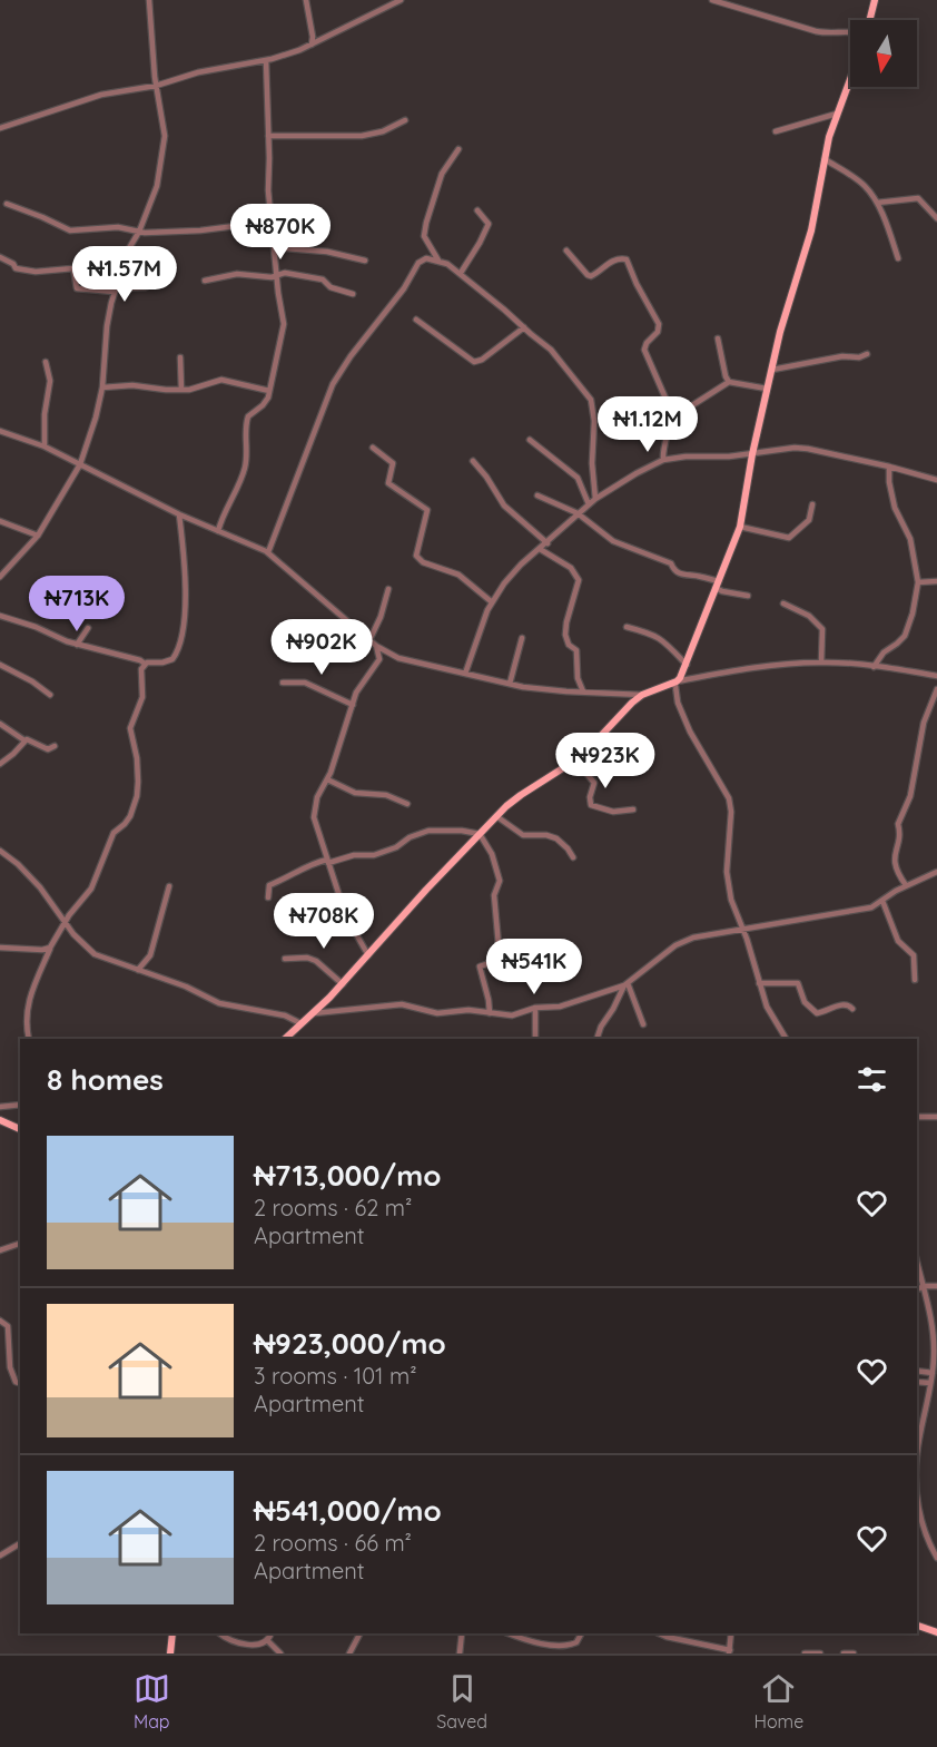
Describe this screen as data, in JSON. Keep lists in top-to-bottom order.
{
  "north": "bottom",
  "page": {
    "price": [
      "₦870K",
      "₦1.57M",
      "₦1.12M",
      "₦713K",
      "₦902K",
      "₦923K",
      "₦708K",
      "₦541K"
    ],
    "heading": "8 homes",
    "list": [
      {
        "name": "₦713,000/mo",
        "note": "2 rooms · 62 m² · Apartment"
      },
      {
        "name": "₦923,000/mo",
        "note": "3 rooms · 101 m² · Apartment"
      },
      {
        "name": "₦541,000/mo",
        "note": "2 rooms · 66 m² · Apartment"
      }
    ],
    "tabs": ["Map", "Saved", "Home"]
  }
}
